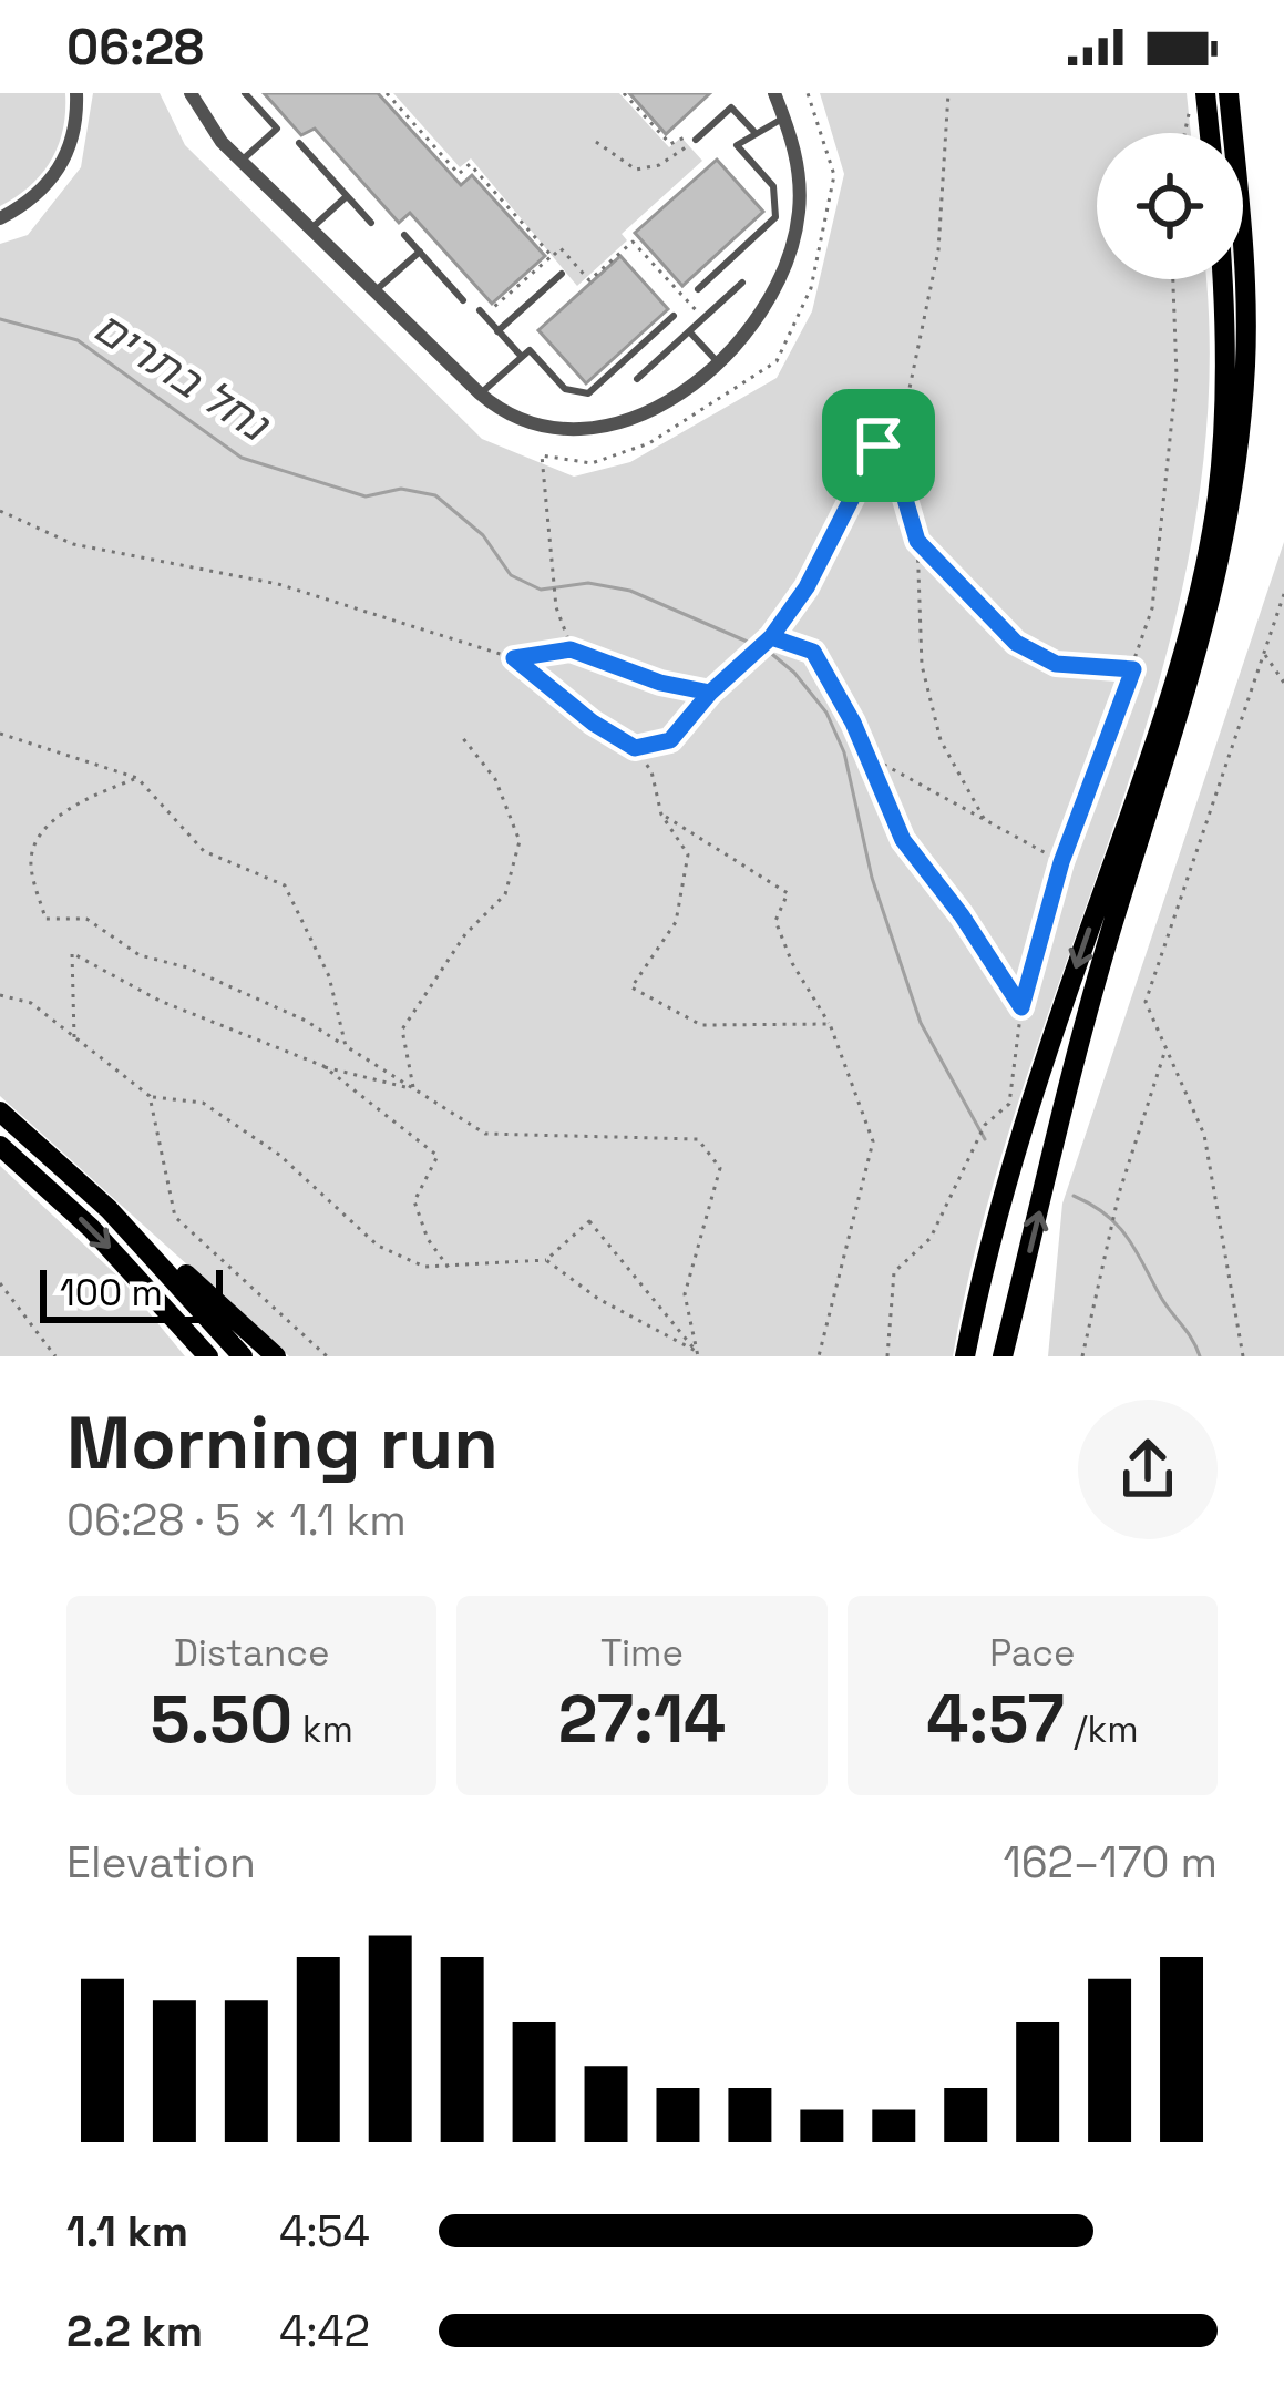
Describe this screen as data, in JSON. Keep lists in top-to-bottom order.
{
  "water": ["נחל בתרים"],
  "scale_bar": "100 m",
  "page": {
    "status": "06:28",
    "scale": "100 m",
    "heading": ["Morning run", "06:28 · 5 × 1.1 km"],
    "stats": [
      ["Distance", "5.50 km"],
      ["Time", "27:14"],
      ["Pace", "4:57 /km"]
    ],
    "chart": ["Elevation", "162–170 m"],
    "list": [
      {
        "name": "1.1 km",
        "note": "4:54"
      },
      {
        "name": "2.2 km",
        "note": "4:42"
      }
    ]
  }
}
